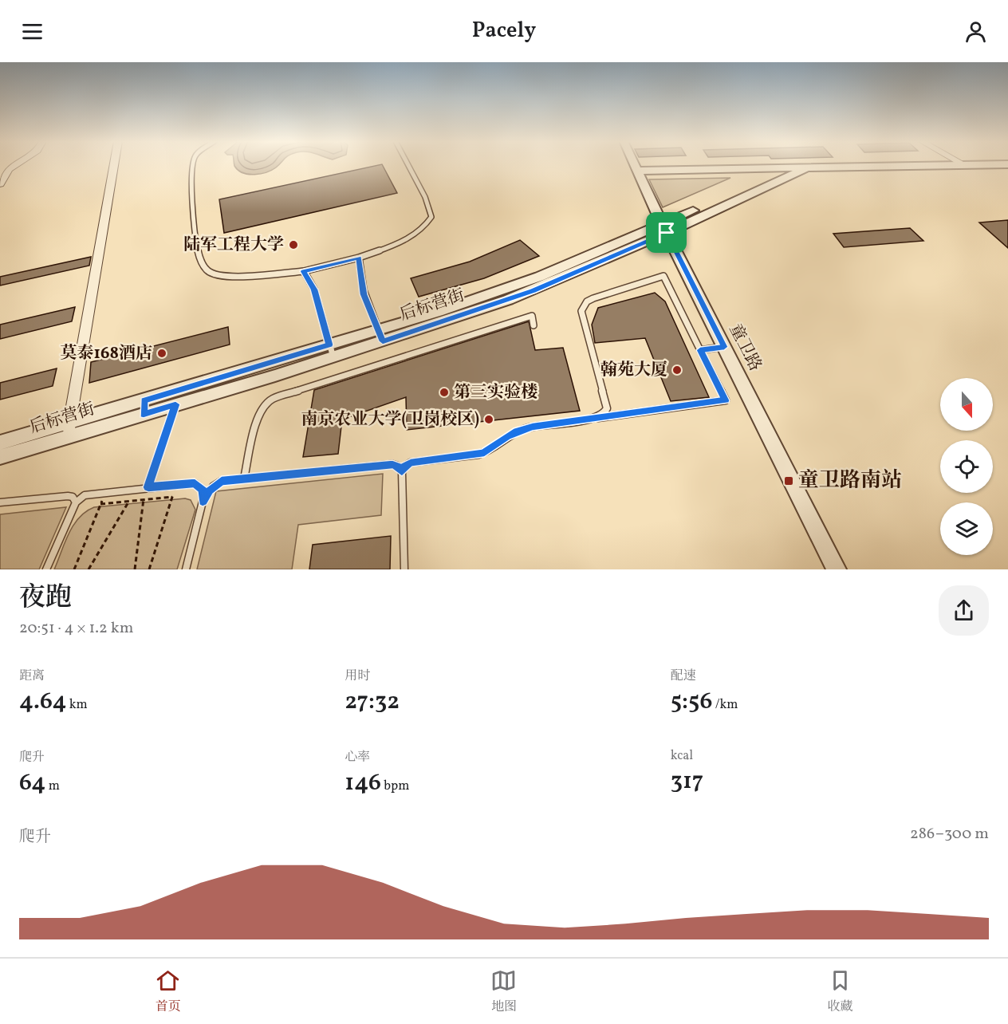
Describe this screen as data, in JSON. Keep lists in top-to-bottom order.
{
  "streets": {
    "street": ["后标营街", "童卫路"]
  },
  "crossings": [
    ["后标营街", "童卫路"]
  ],
  "places": {
    "other": [
      "陆军工程大学",
      "莫泰168酒店",
      "翰苑大厦",
      "第三实验楼",
      "南京农业大学(卫岗校区)"
    ],
    "transit": ["童卫路南站"]
  },
  "north": "bottom",
  "page": {
    "header": "Pacely",
    "heading": ["夜跑", "20:51 · 4 × 1.2 km"],
    "stats": [
      ["距离", "4.64 km"],
      ["用时", "27:32"],
      ["配速", "5:56 /km"],
      ["爬升", "64 m"],
      ["心率", "146 bpm"],
      ["kcal", "317"]
    ],
    "chart": ["爬升", "286–300 m"],
    "tabs": ["首页", "地图", "收藏"]
  }
}
